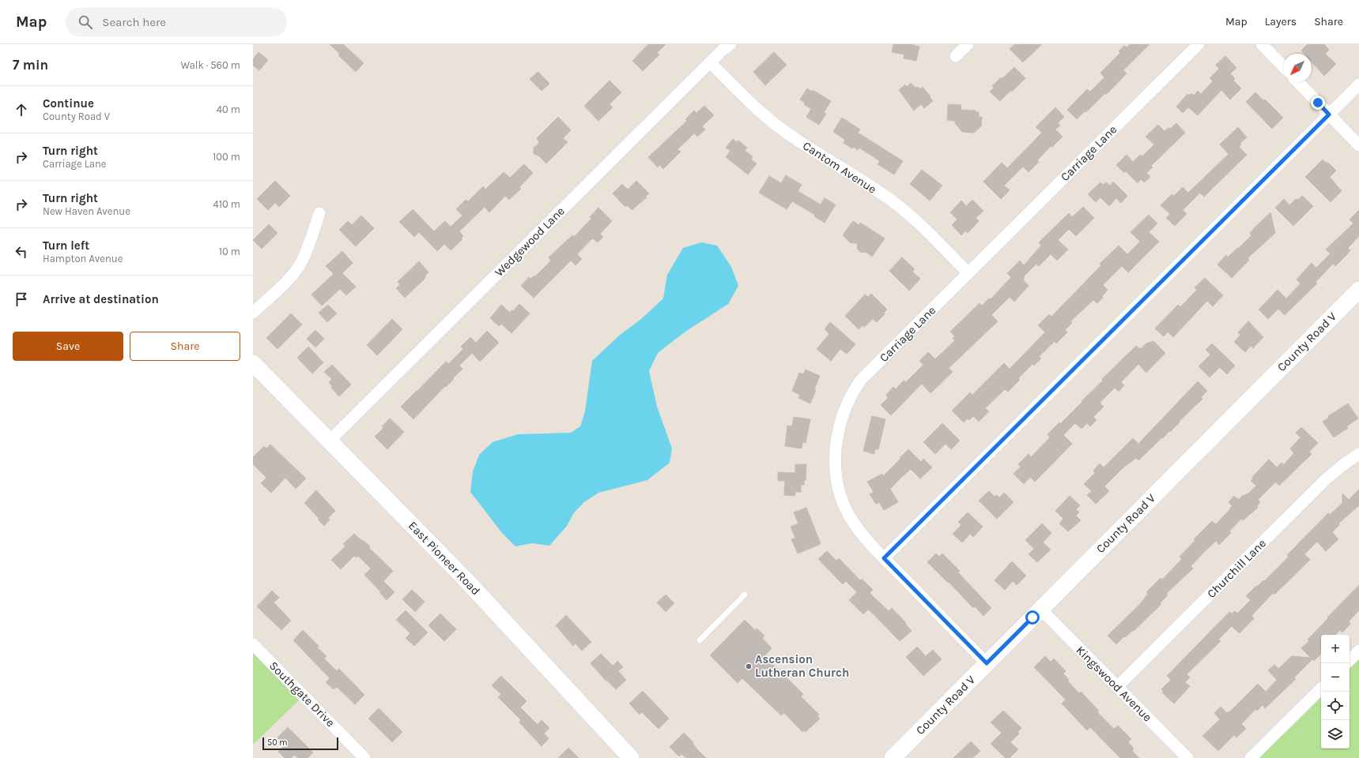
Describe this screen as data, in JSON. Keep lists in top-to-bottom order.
{
  "streets": {
    "main road": ["County Road V", "East Pioneer Road"],
    "street": [
      "Carriage Lane",
      "Cantom Avenue",
      "Wedgewood Lane",
      "Churchill Lane",
      "Kingswood Avenue",
      "Southgate Drive"
    ]
  },
  "crossings": [
    ["Carriage Lane", "Cantom Avenue"],
    ["Carriage Lane", "County Road V"],
    ["Cantom Avenue", "Wedgewood Lane"],
    ["Wedgewood Lane", "East Pioneer Road"],
    ["County Road V", "Kingswood Avenue"],
    ["Churchill Lane", "Kingswood Avenue"]
  ],
  "places": ["Ascension Lutheran Church"],
  "scale_bar": "50 m",
  "north": "bottom left",
  "page": {
    "header": "Map",
    "search": "Search here",
    "nav": ["Map", "Layers", "Share"],
    "heading": ["7 min", "Walk · 560 m"],
    "list": [
      ["Continue", "County Road V", "40 m"],
      ["Turn right", "Carriage Lane", "100 m"],
      ["Turn right", "New Haven Avenue", "410 m"],
      ["Turn left", "Hampton Avenue", "10 m"],
      "Arrive at destination"
    ],
    "buttons": ["Save", "Share"],
    "map_buttons": ["+", "−"],
    "scale": "50 m"
  }
}
